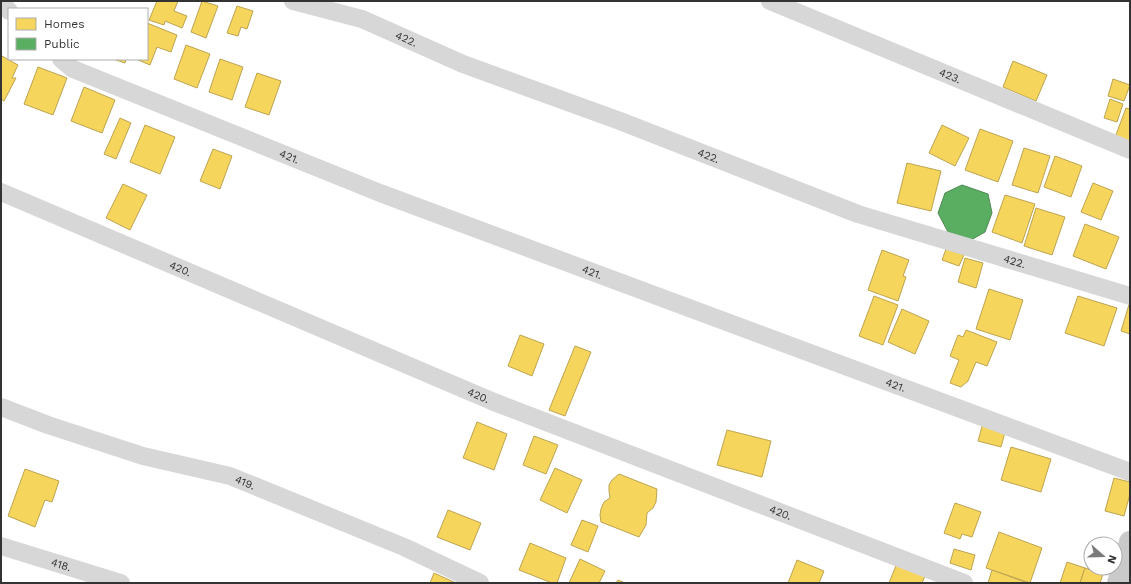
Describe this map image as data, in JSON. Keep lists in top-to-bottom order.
{
  "streets": {
    "street": [
      "422.",
      "423.",
      "421.",
      "420.",
      "419.",
      "418."
    ]
  },
  "legend": ["Homes", "Public"],
  "north": "right"
}
